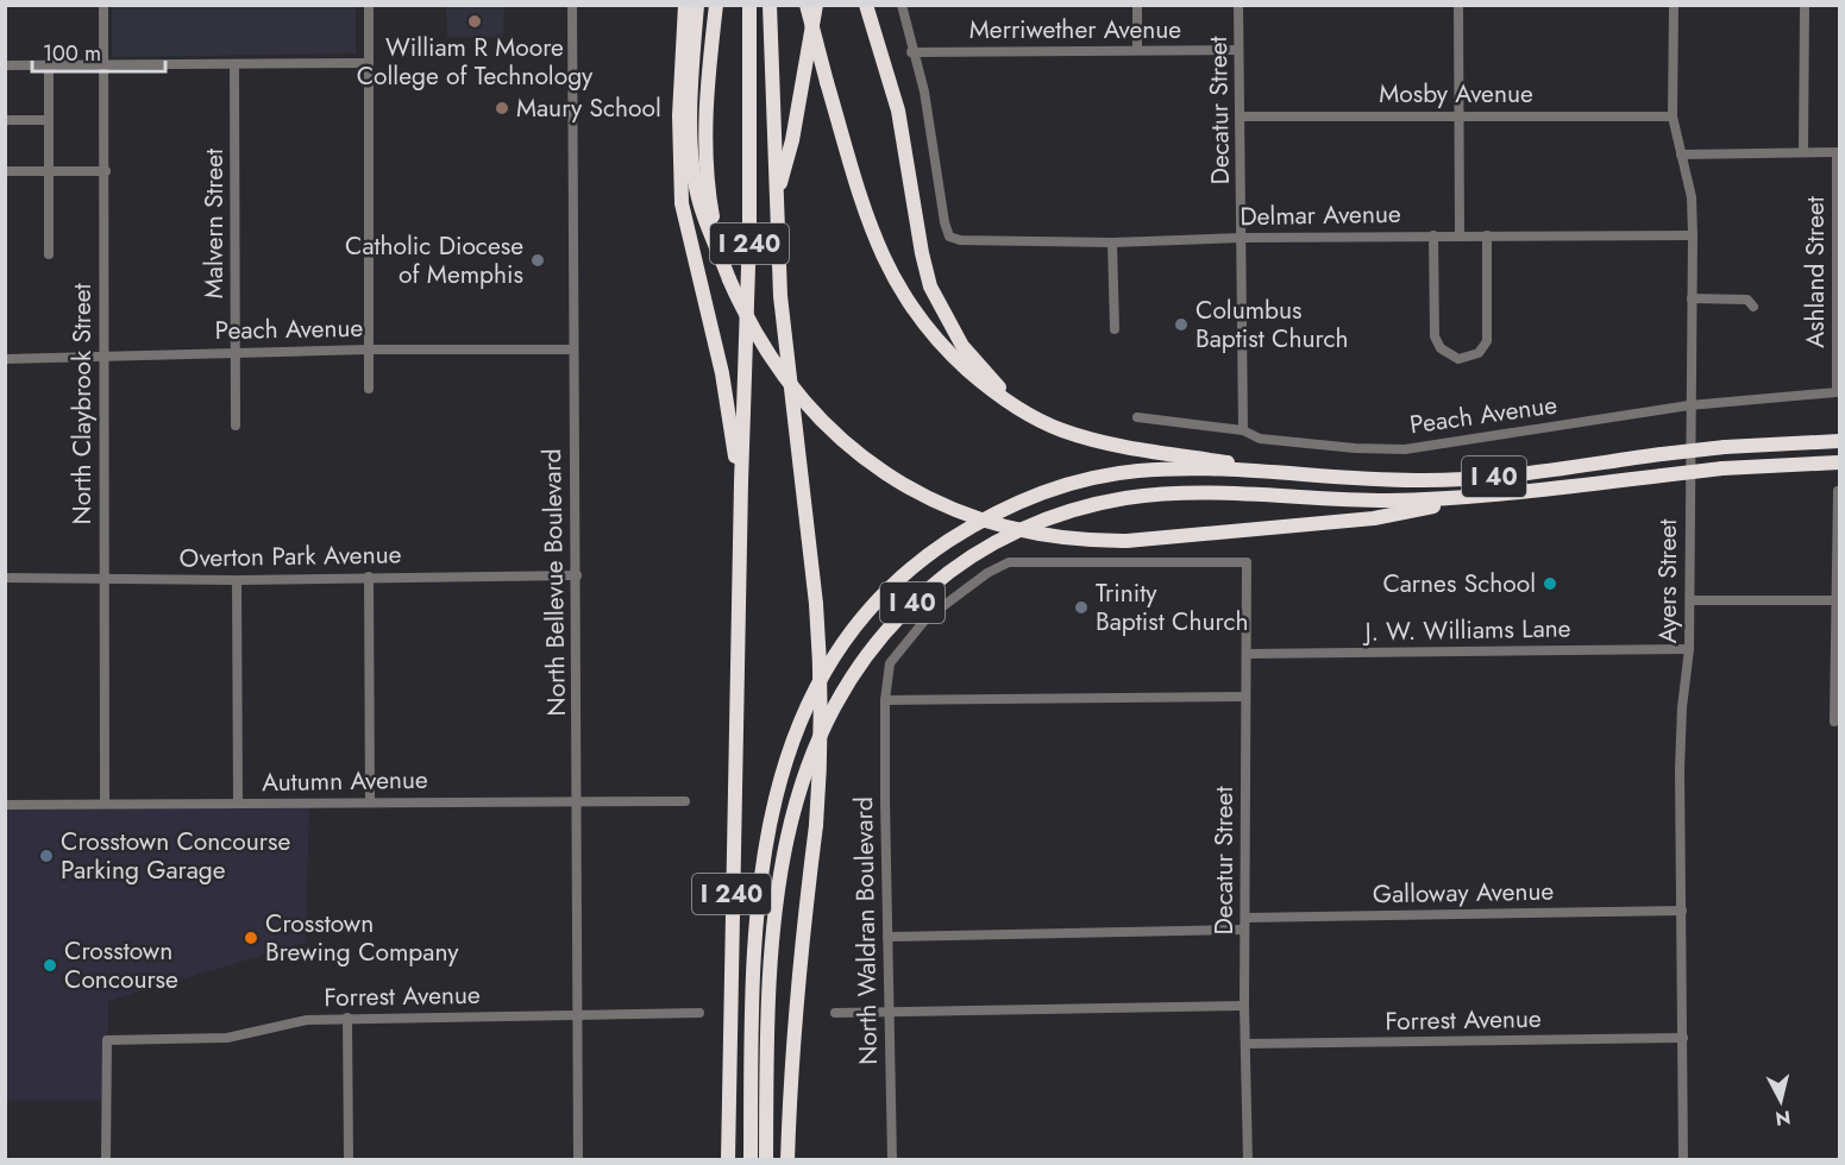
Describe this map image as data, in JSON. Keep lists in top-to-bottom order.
{
  "streets": {
    "highway": ["I 240", "I 40"],
    "street": [
      "Merriwether Avenue",
      "Mosby Avenue",
      "Decatur Street",
      "Delmar Avenue",
      "Malvern Street",
      "Ashland Street",
      "Peach Avenue",
      "North Claybrook Street",
      "Overton Park Avenue",
      "Ayers Street",
      "North Bellevue Boulevard",
      "J. W. Williams Lane",
      "Autumn Avenue",
      "Galloway Avenue",
      "North Waldran Boulevard",
      "Forrest Avenue"
    ]
  },
  "crossings": [
    ["Merriwether Avenue", "Decatur Street"],
    ["Merriwether Avenue", "Delmar Avenue"],
    ["Mosby Avenue", "Decatur Street"],
    ["Mosby Avenue", "Ayers Street"],
    ["Decatur Street", "Delmar Avenue"],
    ["Decatur Street", "Peach Avenue"],
    ["Decatur Street", "J. W. Williams Lane"],
    ["Decatur Street", "Galloway Avenue"],
    ["Decatur Street", "North Waldran Boulevard"],
    ["Decatur Street", "Forrest Avenue"],
    ["Delmar Avenue", "Ayers Street"],
    ["Malvern Street", "Peach Avenue"],
    ["Ashland Street", "Peach Avenue"],
    ["Peach Avenue", "North Claybrook Street"],
    ["Peach Avenue", "Ayers Street"],
    ["Peach Avenue", "North Bellevue Boulevard"],
    ["North Claybrook Street", "Overton Park Avenue"],
    ["North Claybrook Street", "Autumn Avenue"],
    ["Overton Park Avenue", "North Bellevue Boulevard"],
    ["Ayers Street", "J. W. Williams Lane"],
    ["Ayers Street", "Galloway Avenue"],
    ["Ayers Street", "Forrest Avenue"],
    ["North Bellevue Boulevard", "Autumn Avenue"],
    ["North Bellevue Boulevard", "Forrest Avenue"]
  ],
  "places": [
    "William R Moore College of Technology",
    "Maury School",
    "Catholic Diocese of Memphis",
    "Columbus Baptist Church",
    "Carnes School",
    "Trinity Baptist Church",
    "Crosstown Concourse Parking Garage",
    "Crosstown Brewing Company",
    "Crosstown Concourse"
  ],
  "scale_bar": "100 m",
  "north": "bottom"
}
